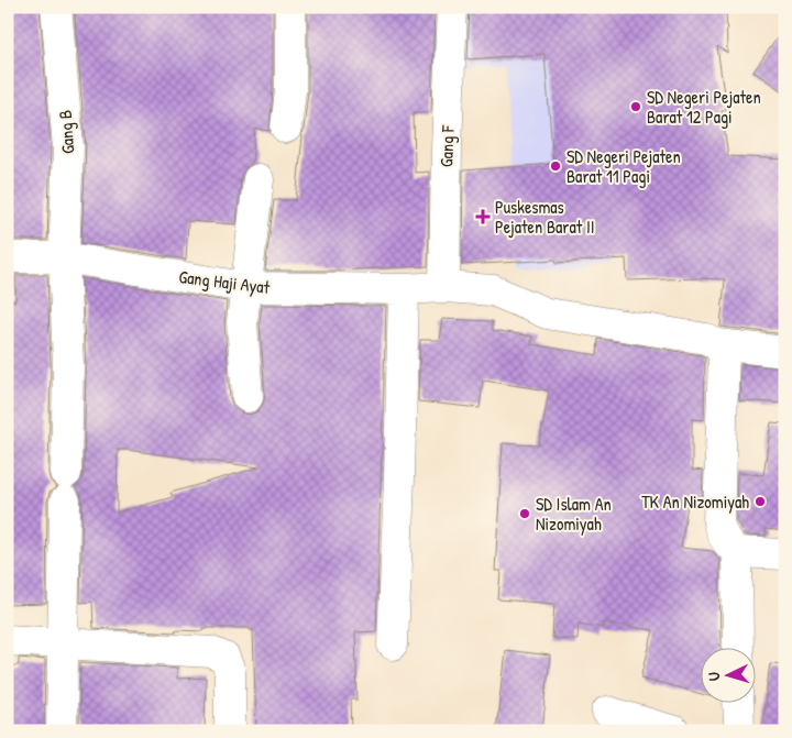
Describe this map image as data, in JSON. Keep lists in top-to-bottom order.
{
  "streets": {
    "street": ["Gang B", "Gang F", "Gang Haji Ayat"]
  },
  "crossings": [
    ["Gang B", "Gang Haji Ayat"],
    ["Gang F", "Gang Haji Ayat"]
  ],
  "places": {
    "other": [
      "SD Negeri Pejaten Barat 12 Pagi",
      "SD Negeri Pejaten Barat 11 Pagi",
      "TK An Nizomiyah",
      "SD Islam An Nizomiyah"
    ],
    "health": ["Puskesmas Pejaten Barat II"]
  },
  "north": "left"
}
